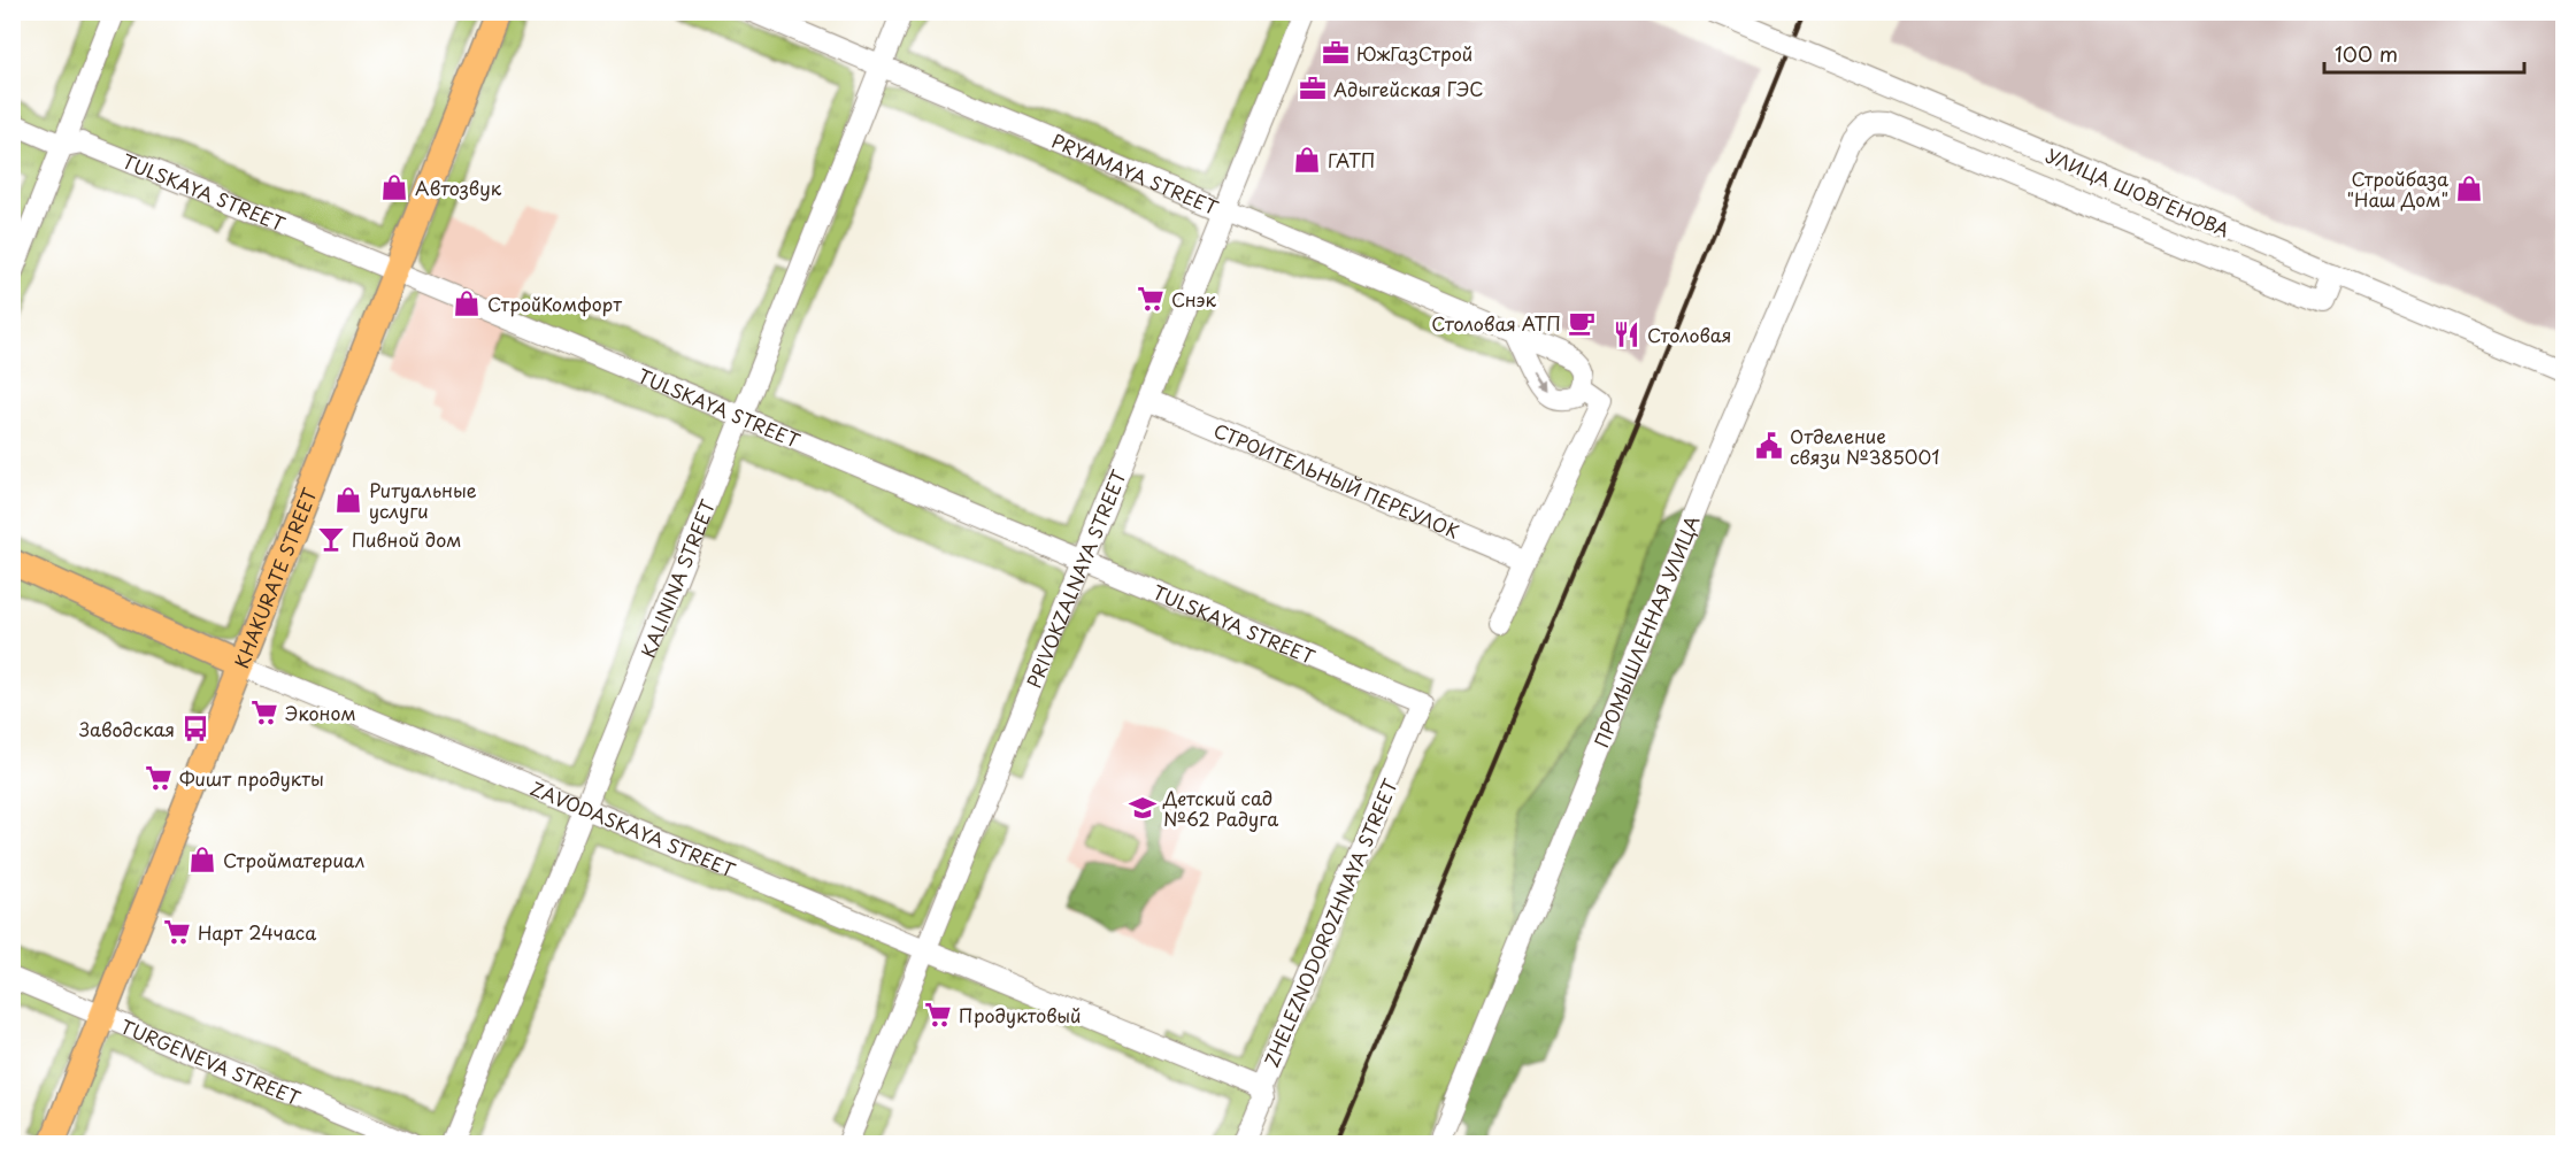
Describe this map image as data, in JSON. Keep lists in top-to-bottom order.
{
  "streets": {
    "main road": ["KHAKURATE STREET", "ZAVODASKAYA STREET"],
    "street": [
      "PRYAMAYA STREET",
      "TULSKAYA STREET",
      "УЛИЦА ШОВГЕНОВА",
      "СТРОИТЕЛЬНЫЙ ПЕРЕУЛОК",
      "KALININA STREET",
      "PRIVOKZALNAYA STREET",
      "ПРОМЫШЛЕННАЯ УЛИЦА",
      "ZHELEZNODOROZHNAYA STREET",
      "TURGENEVA STREET"
    ]
  },
  "crossings": [
    ["PRYAMAYA STREET", "KALININA STREET"],
    ["PRYAMAYA STREET", "PRIVOKZALNAYA STREET"],
    ["TULSKAYA STREET", "KHAKURATE STREET"],
    ["TULSKAYA STREET", "KALININA STREET"],
    ["TULSKAYA STREET", "PRIVOKZALNAYA STREET"],
    ["TULSKAYA STREET", "ZHELEZNODOROZHNAYA STREET"],
    ["УЛИЦА ШОВГЕНОВА", "ПРОМЫШЛЕННАЯ УЛИЦА"],
    ["СТРОИТЕЛЬНЫЙ ПЕРЕУЛОК", "PRIVOKZALNAYA STREET"],
    ["KHAKURATE STREET", "ZAVODASKAYA STREET"],
    ["KHAKURATE STREET", "TURGENEVA STREET"],
    ["KALININA STREET", "ZAVODASKAYA STREET"],
    ["PRIVOKZALNAYA STREET", "ZAVODASKAYA STREET"],
    ["ZAVODASKAYA STREET", "ZHELEZNODOROZHNAYA STREET"]
  ],
  "places": {
    "office": ["ЮжГазСтрой", "Адыгейская ГЭС"],
    "shop": [
      "ГАТП",
      "Автозвук",
      "Стройбаза \"Наш Дом\"",
      "СтройКомфорт",
      "Ритуальные услуги",
      "Стройматериал"
    ],
    "supermarket": [
      "Снэк",
      "Эконом",
      "Фишт продукты",
      "Нарт 24часа",
      "Продуктовый"
    ],
    "cafe": ["Столовая АТП"],
    "restaurant": ["Столовая"],
    "public building": ["Отделение связи №385001"],
    "bar": ["Пивной дом"],
    "bus stop": ["Заводская"],
    "school or university": ["Детский сад №62 Радуга"]
  },
  "scale_bar": "100 m"
}
